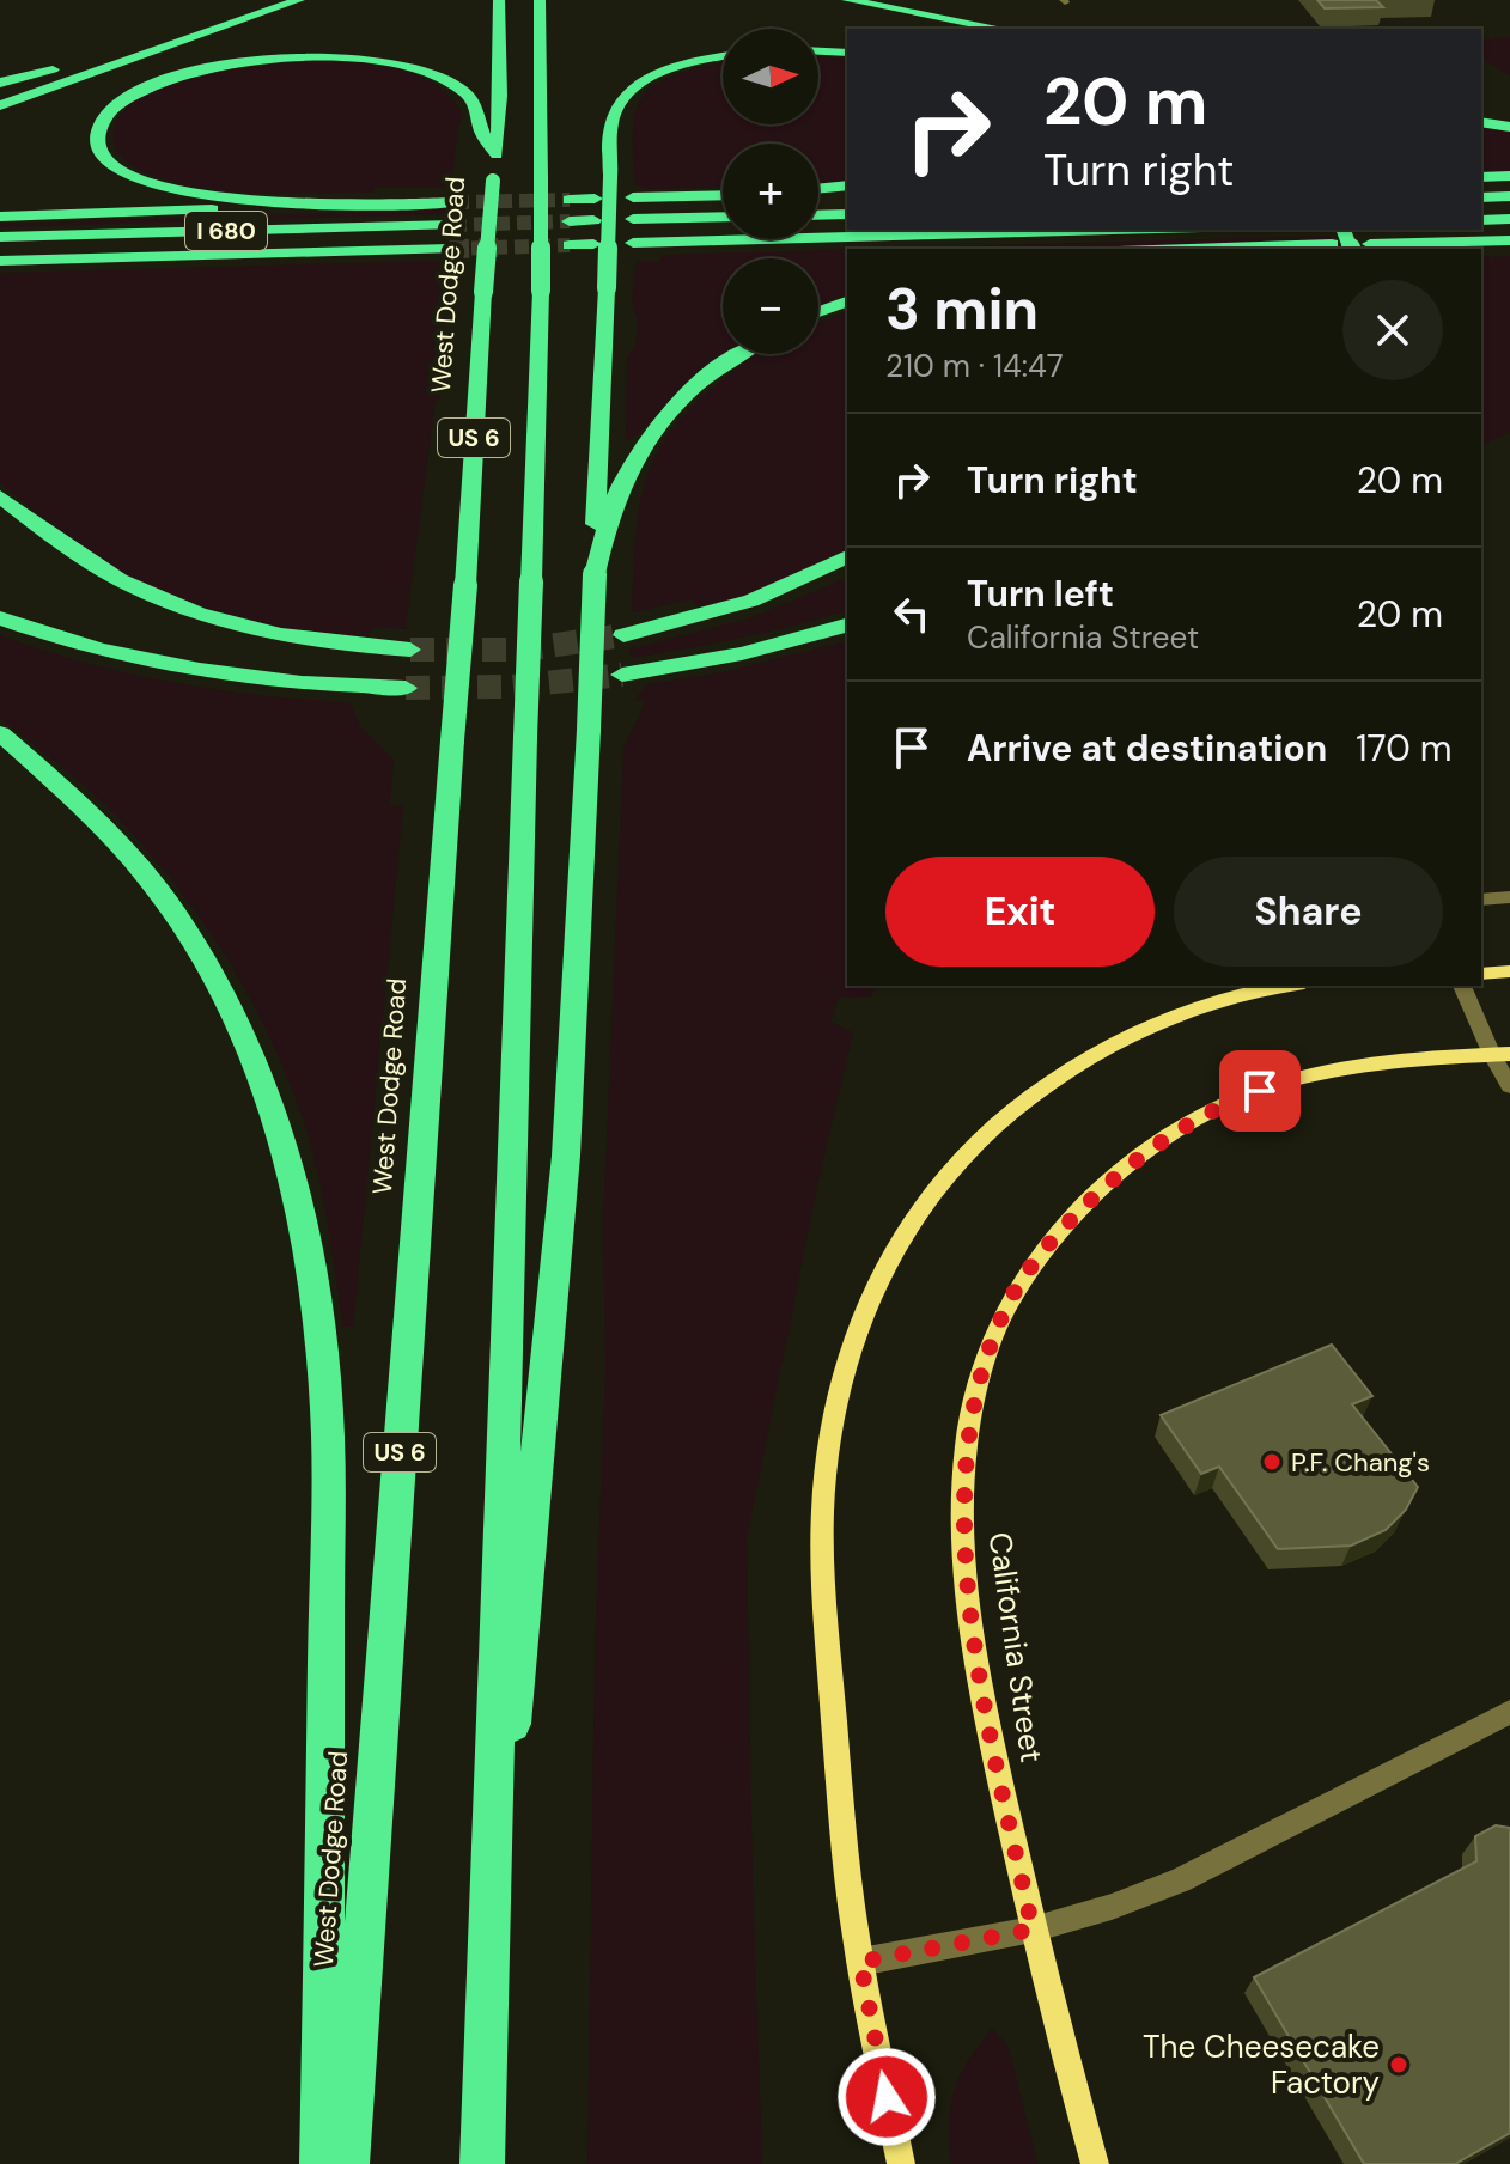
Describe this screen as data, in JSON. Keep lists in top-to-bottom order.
{
  "streets": {
    "highway": ["I 680", "West Dodge Road", "US 6"],
    "main road": ["California Street"]
  },
  "places": ["P.F. Chang's", "The Cheesecake Factory"],
  "north": "right",
  "page": {
    "map_buttons": ["+", "−"],
    "turn": ["20 m", "Turn right"],
    "heading": ["3 min", "210 m · 14:47"],
    "list": [
      {
        "name": "Turn right",
        "value": "20 m"
      },
      {
        "name": "Turn left",
        "note": "California Street",
        "value": "20 m"
      },
      {
        "name": "Arrive at destination",
        "value": "170 m"
      }
    ],
    "buttons": ["Exit", "Share"]
  }
}
